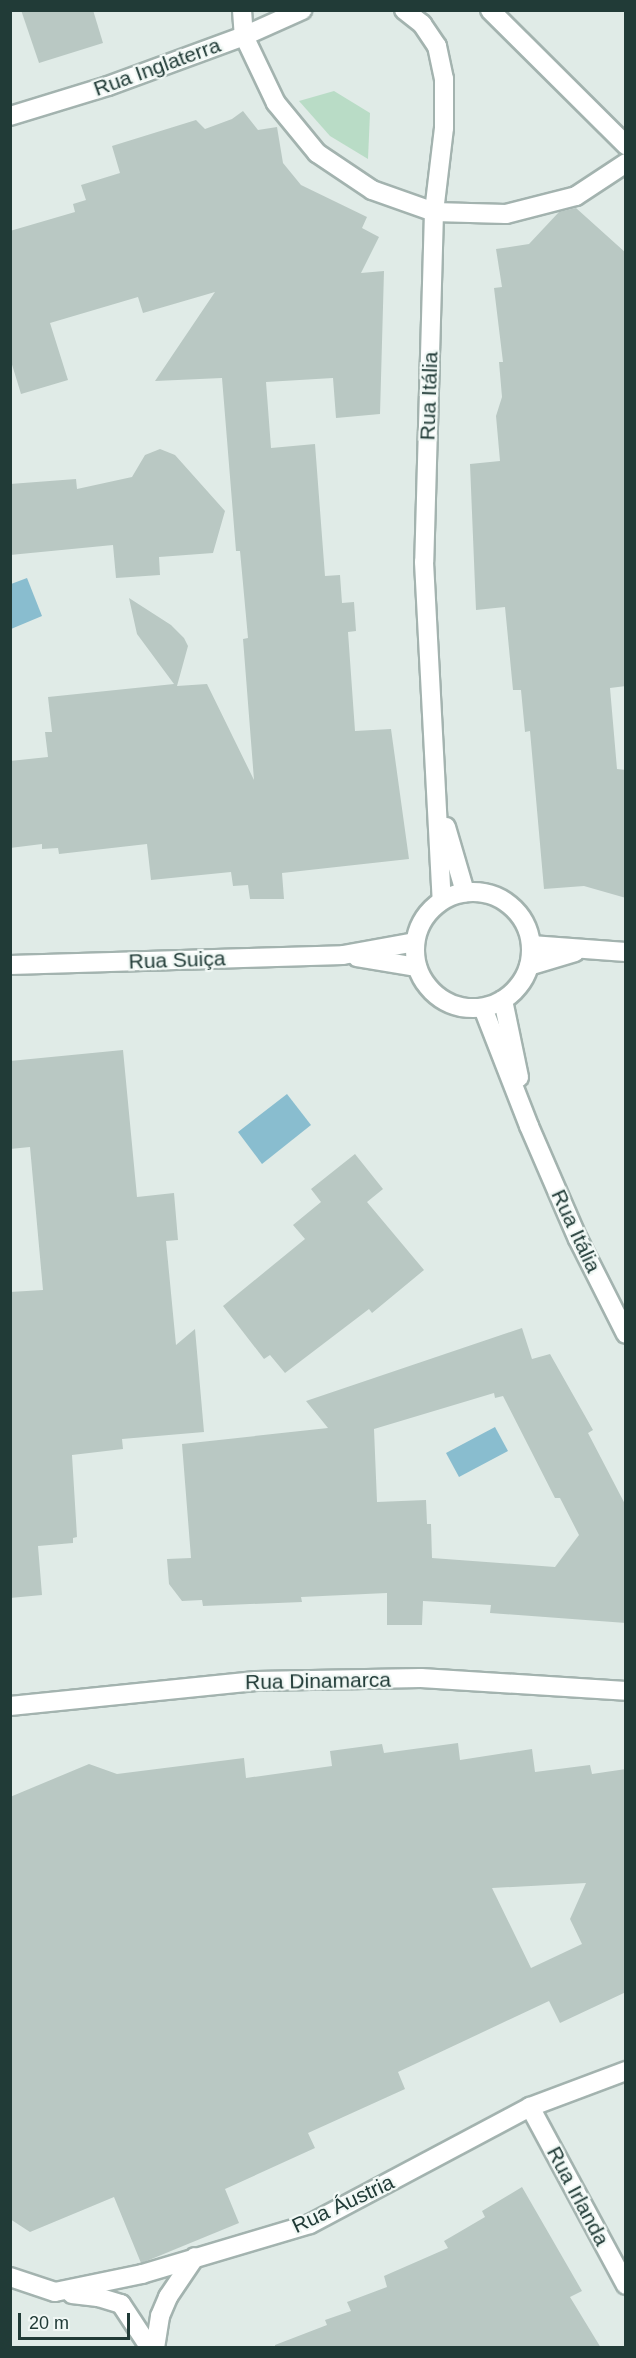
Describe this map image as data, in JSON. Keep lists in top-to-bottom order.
{
  "streets": {
    "street": [
      "Rua Inglaterra",
      "Rua Itália",
      "Rua Suiça",
      "Rua Dinamarca",
      "Rua Irlanda",
      "Rua Áustria"
    ]
  },
  "crossings": [
    ["Rua Itália", "Rua Suiça"],
    ["Rua Irlanda", "Rua Áustria"]
  ],
  "scale_bar": "20 m"
}
